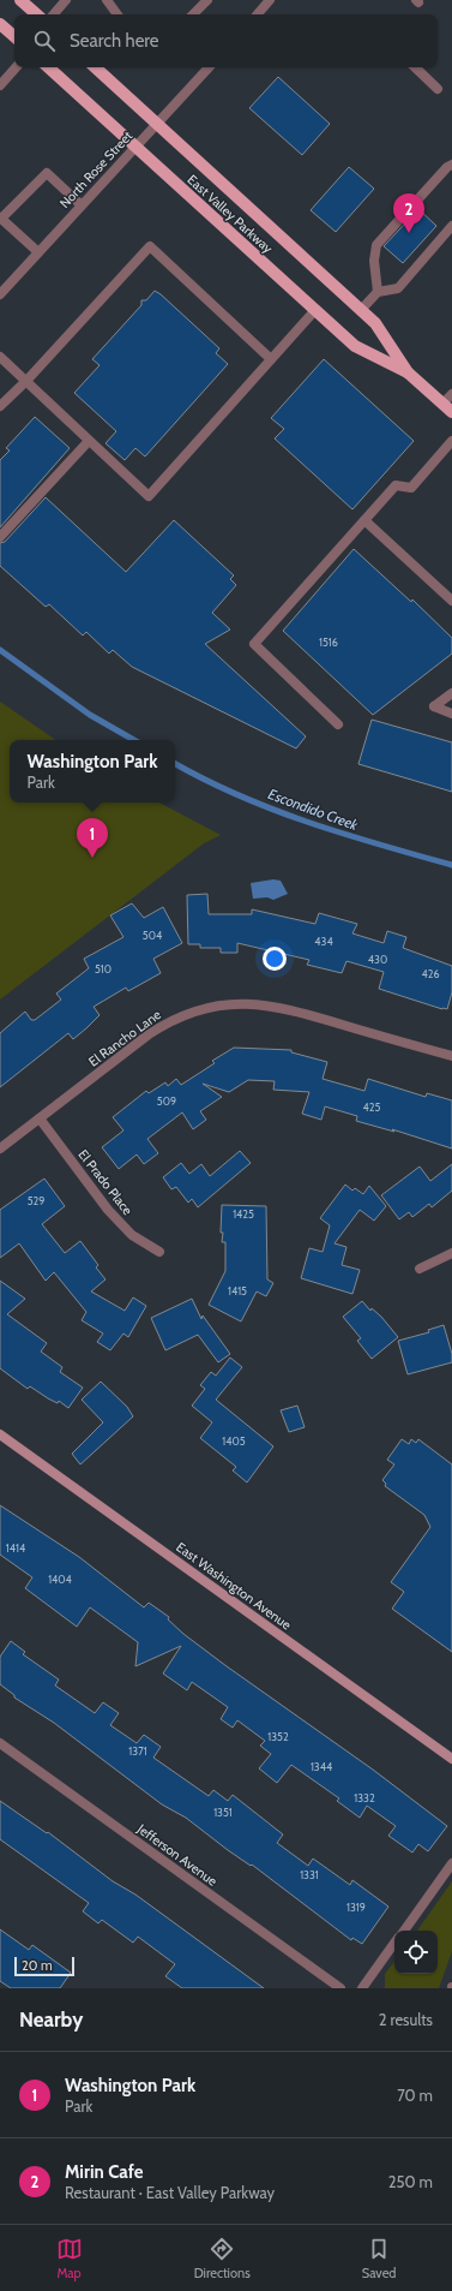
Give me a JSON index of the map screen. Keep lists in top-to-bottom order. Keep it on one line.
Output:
{"streets":{"main road":["East Valley Parkway","East Washington Avenue"],"street":["North Rose Street","El Rancho Lane","El Prado Place","Jefferson Avenue"]},"crossings":[["North Rose Street","East Valley Parkway"],["El Rancho Lane","El Prado Place"]],"water":["Escondido Creek"],"house_numbers":["1516","504","434","430","510","426","509","425","529","1425","1415","1405","1414","1404","1352","1371","1344","1332","1351","1331","1319"],"scale_bar":"20 m","page":{"search":"Search here","pins":["2","1"],"popup":["Washington Park","Park"],"scale":"20 m","heading":["Nearby","2 results"],"list":[{"mark":"1","name":"Washington Park","note":"Park","value":"70 m"},{"mark":"2","name":"Mirin Cafe","note":"Restaurant · East Valley Parkway","value":"250 m"}],"nav":["Map","Directions","Saved"]}}
